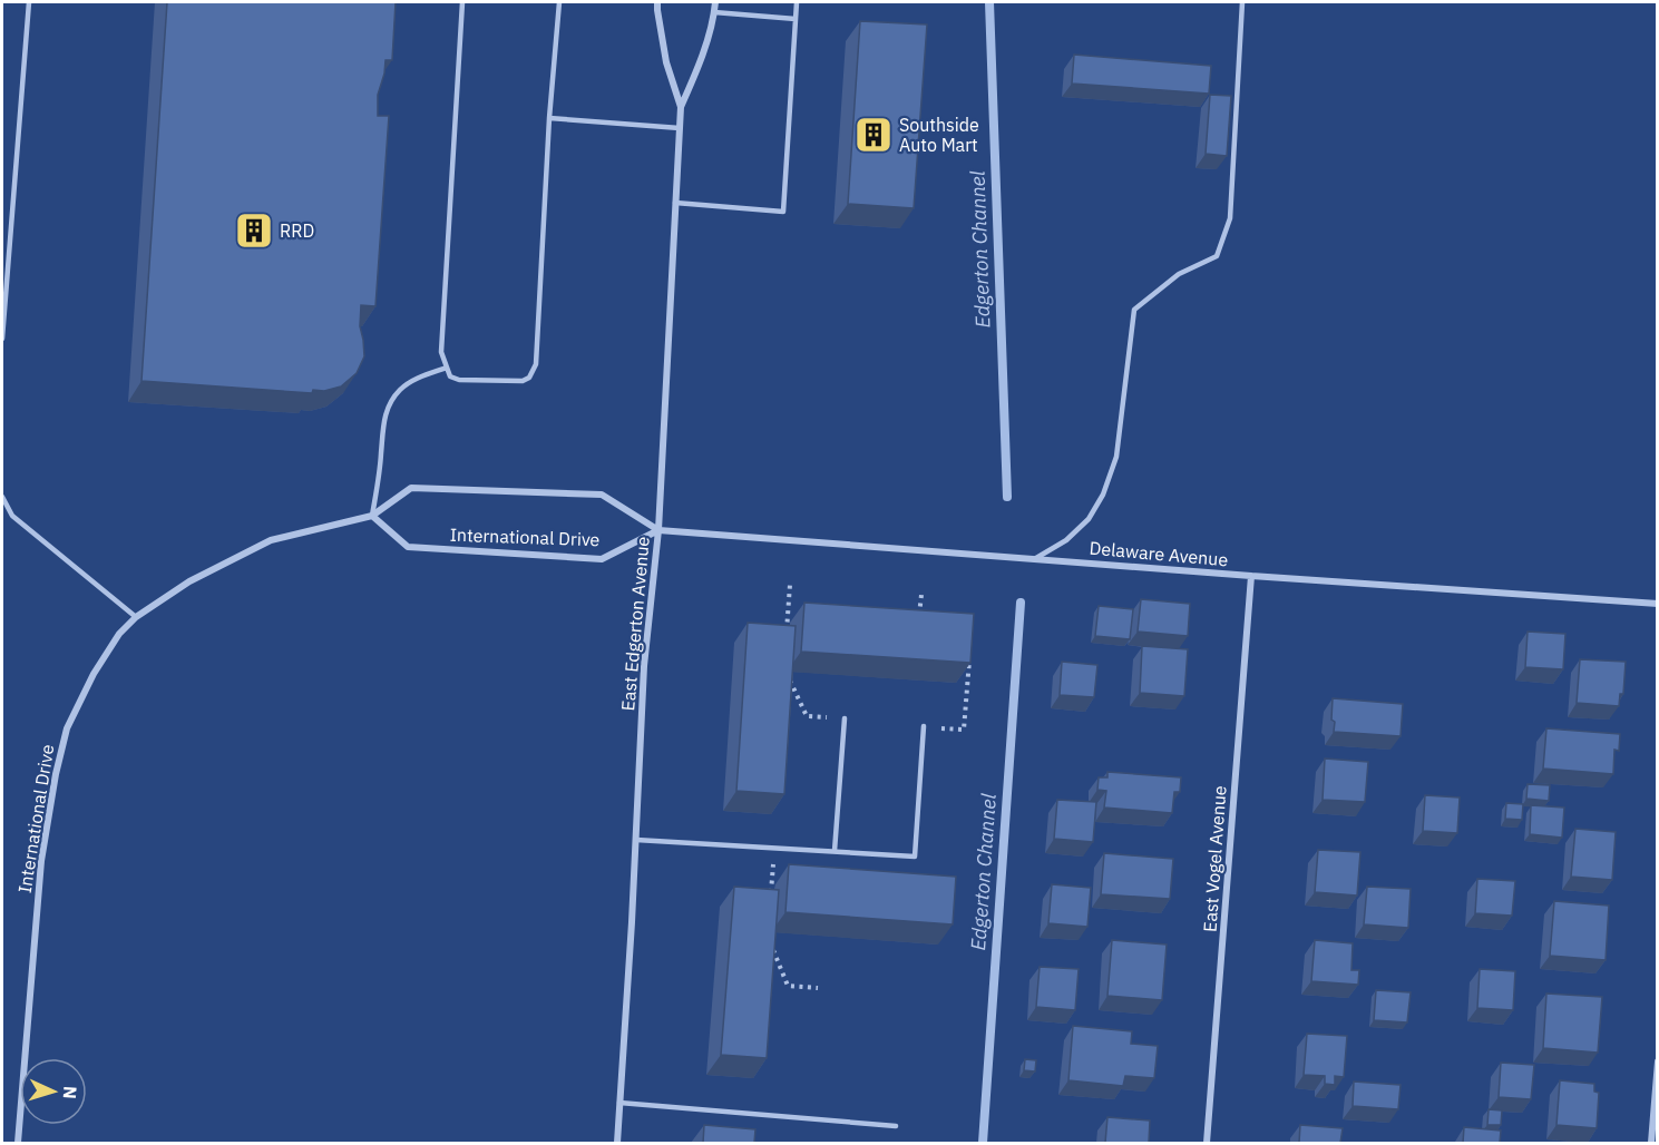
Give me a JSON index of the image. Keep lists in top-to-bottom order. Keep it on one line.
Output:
{"streets":{"street":["International Drive","Delaware Avenue","East Edgerton Avenue","East Vogel Avenue"]},"crossings":[["International Drive","Delaware Avenue"],["International Drive","East Edgerton Avenue"],["Delaware Avenue","East Edgerton Avenue"],["Delaware Avenue","East Vogel Avenue"]],"water":["Edgerton Channel"],"places":{"building":["Southside Auto Mart","RRD"]},"north":"right"}
